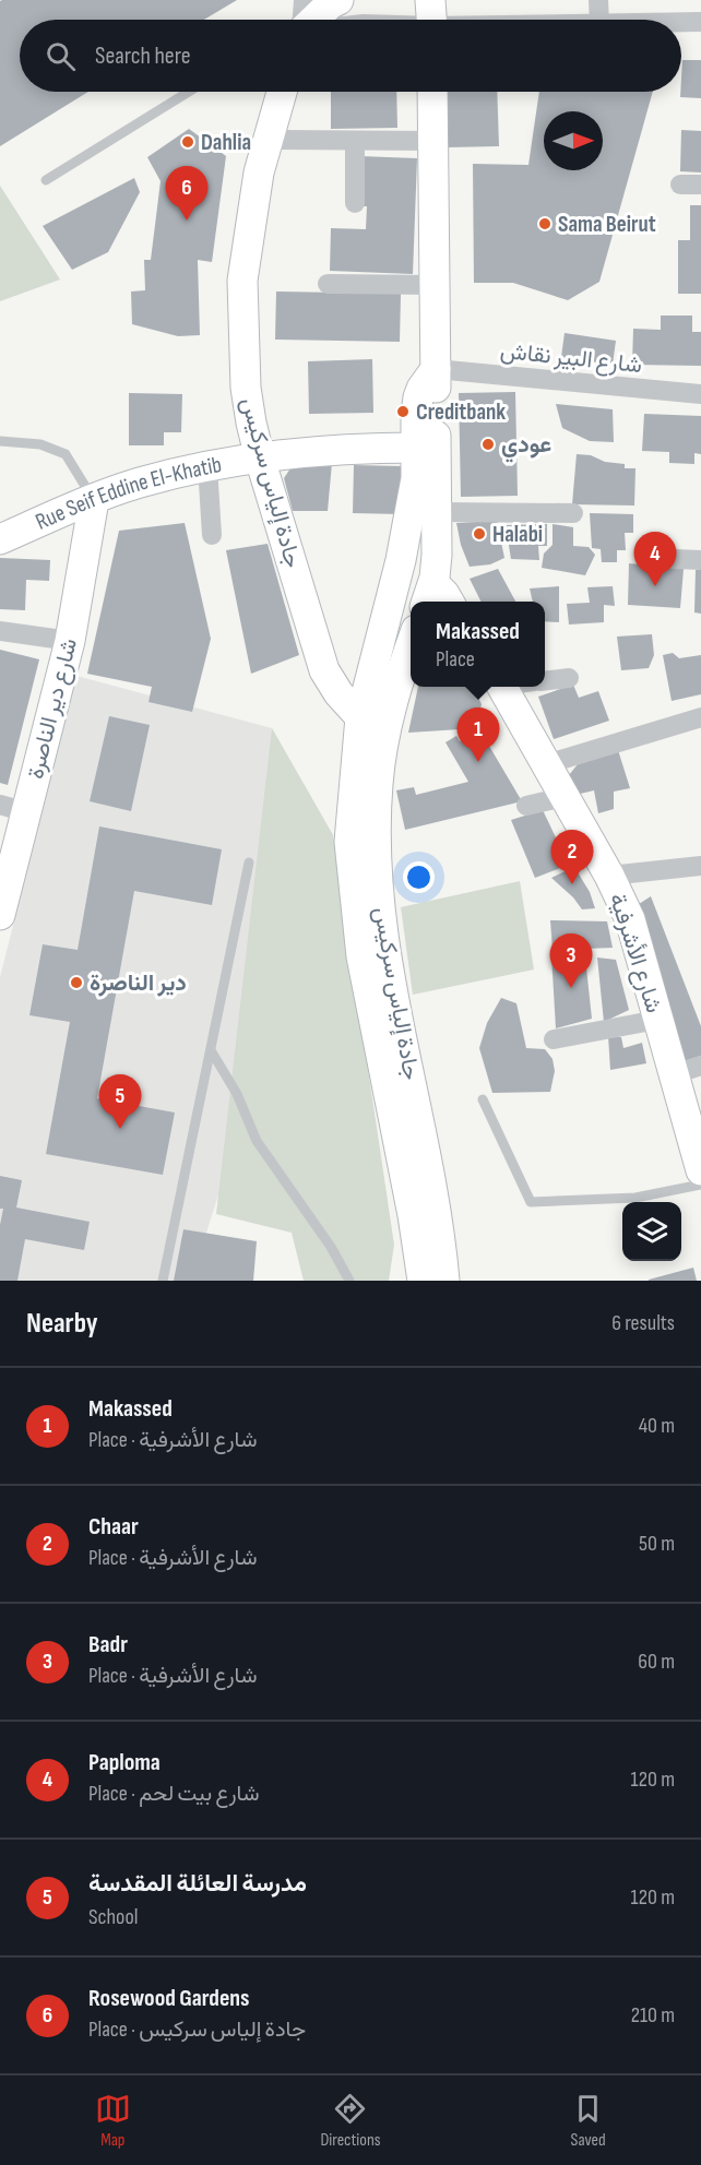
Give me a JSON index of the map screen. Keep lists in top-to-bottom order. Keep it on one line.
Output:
{"streets":{"main road":["جادة إلياس سركيس","Rue Seif Eddine El-Khatib","شارع دير الناصرة","شارع الأشرفية"],"street":["شارع البير نقاش"]},"crossings":[["شارع البير نقاش","جادة إلياس سركيس"],["جادة إلياس سركيس","Rue Seif Eddine El-Khatib"],["Rue Seif Eddine El-Khatib","شارع دير الناصرة"]],"places":["Dahlia","Sama Beirut","Creditbank","عودي","Halabi","دير الناصرة"],"north":"right","page":{"search":"Search here","pins":["6","4","1","2","3","5"],"popup":["Makassed","Place"],"heading":["Nearby","6 results"],"list":[{"mark":"1","name":"Makassed","note":"Place · شارع الأشرفية","value":"40 m"},{"mark":"2","name":"Chaar","note":"Place · شارع الأشرفية","value":"50 m"},{"mark":"3","name":"Badr","note":"Place · شارع الأشرفية","value":"60 m"},{"mark":"4","name":"Paploma","note":"Place · شارع بيت لحم","value":"120 m"},{"mark":"5","name":"مدرسة العائلة المقدسة","note":"School","value":"120 m"},{"mark":"6","name":"Rosewood Gardens","note":"Place · جادة إلياس سركيس","value":"210 m"}],"nav":["Map","Directions","Saved"]}}
